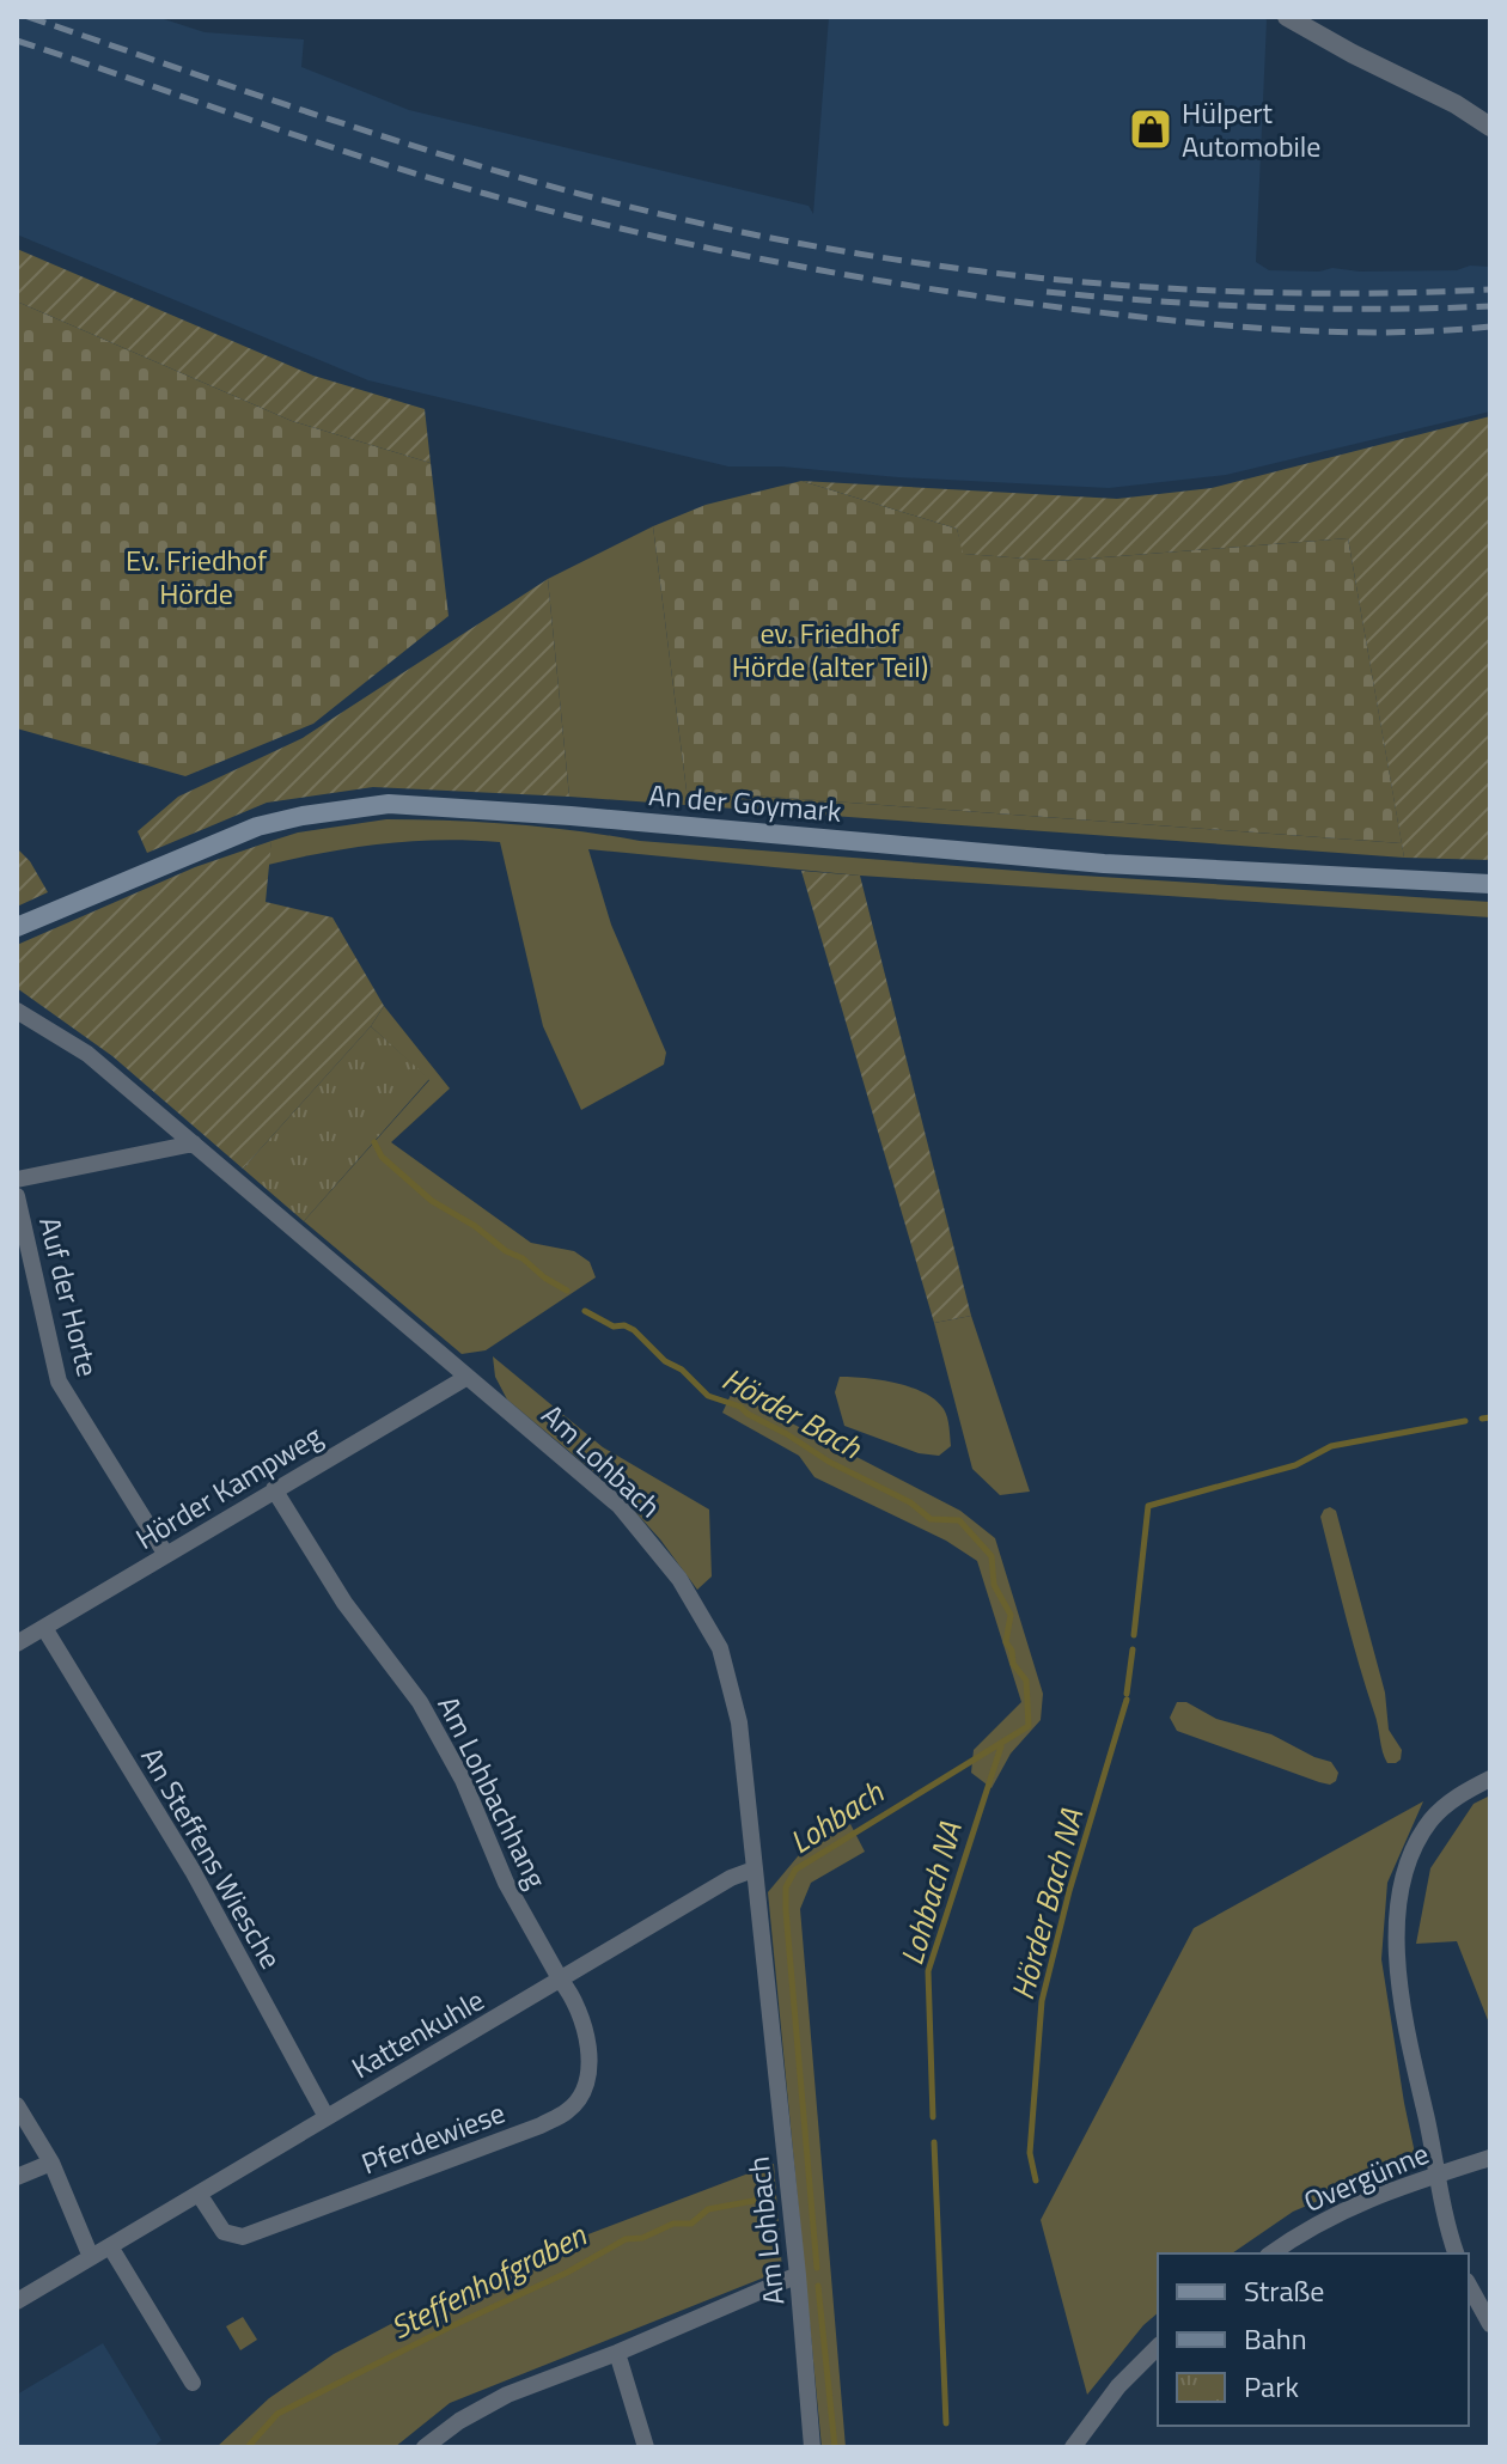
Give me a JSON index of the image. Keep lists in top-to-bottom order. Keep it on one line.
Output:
{"streets":{"main road":["An der Goymark"],"street":["Auf der Horte","Am Lohbach","Hörder Kampweg","Am Lohbachhang","An Steffens Wiesche","Kattenkuhle","Pferdewiese","Overgünne"]},"crossings":[["Auf der Horte","Hörder Kampweg"],["Am Lohbach","Hörder Kampweg"],["Am Lohbach","Kattenkuhle"],["Hörder Kampweg","Am Lohbachhang"],["Hörder Kampweg","An Steffens Wiesche"],["Am Lohbachhang","Kattenkuhle"],["Am Lohbachhang","Pferdewiese"],["An Steffens Wiesche","Kattenkuhle"],["Kattenkuhle","Pferdewiese"]],"water":["Hörder Bach","Lohbach","Lohbach NA","Hörder Bach NA","Steffenhofgraben"],"parks":["Ev. Friedhof Hörde","ev. Friedhof Hörde (alter Teil)"],"places":{"shop":["Hülpert Automobile"]},"legend":["Straße","Bahn","Park"]}
